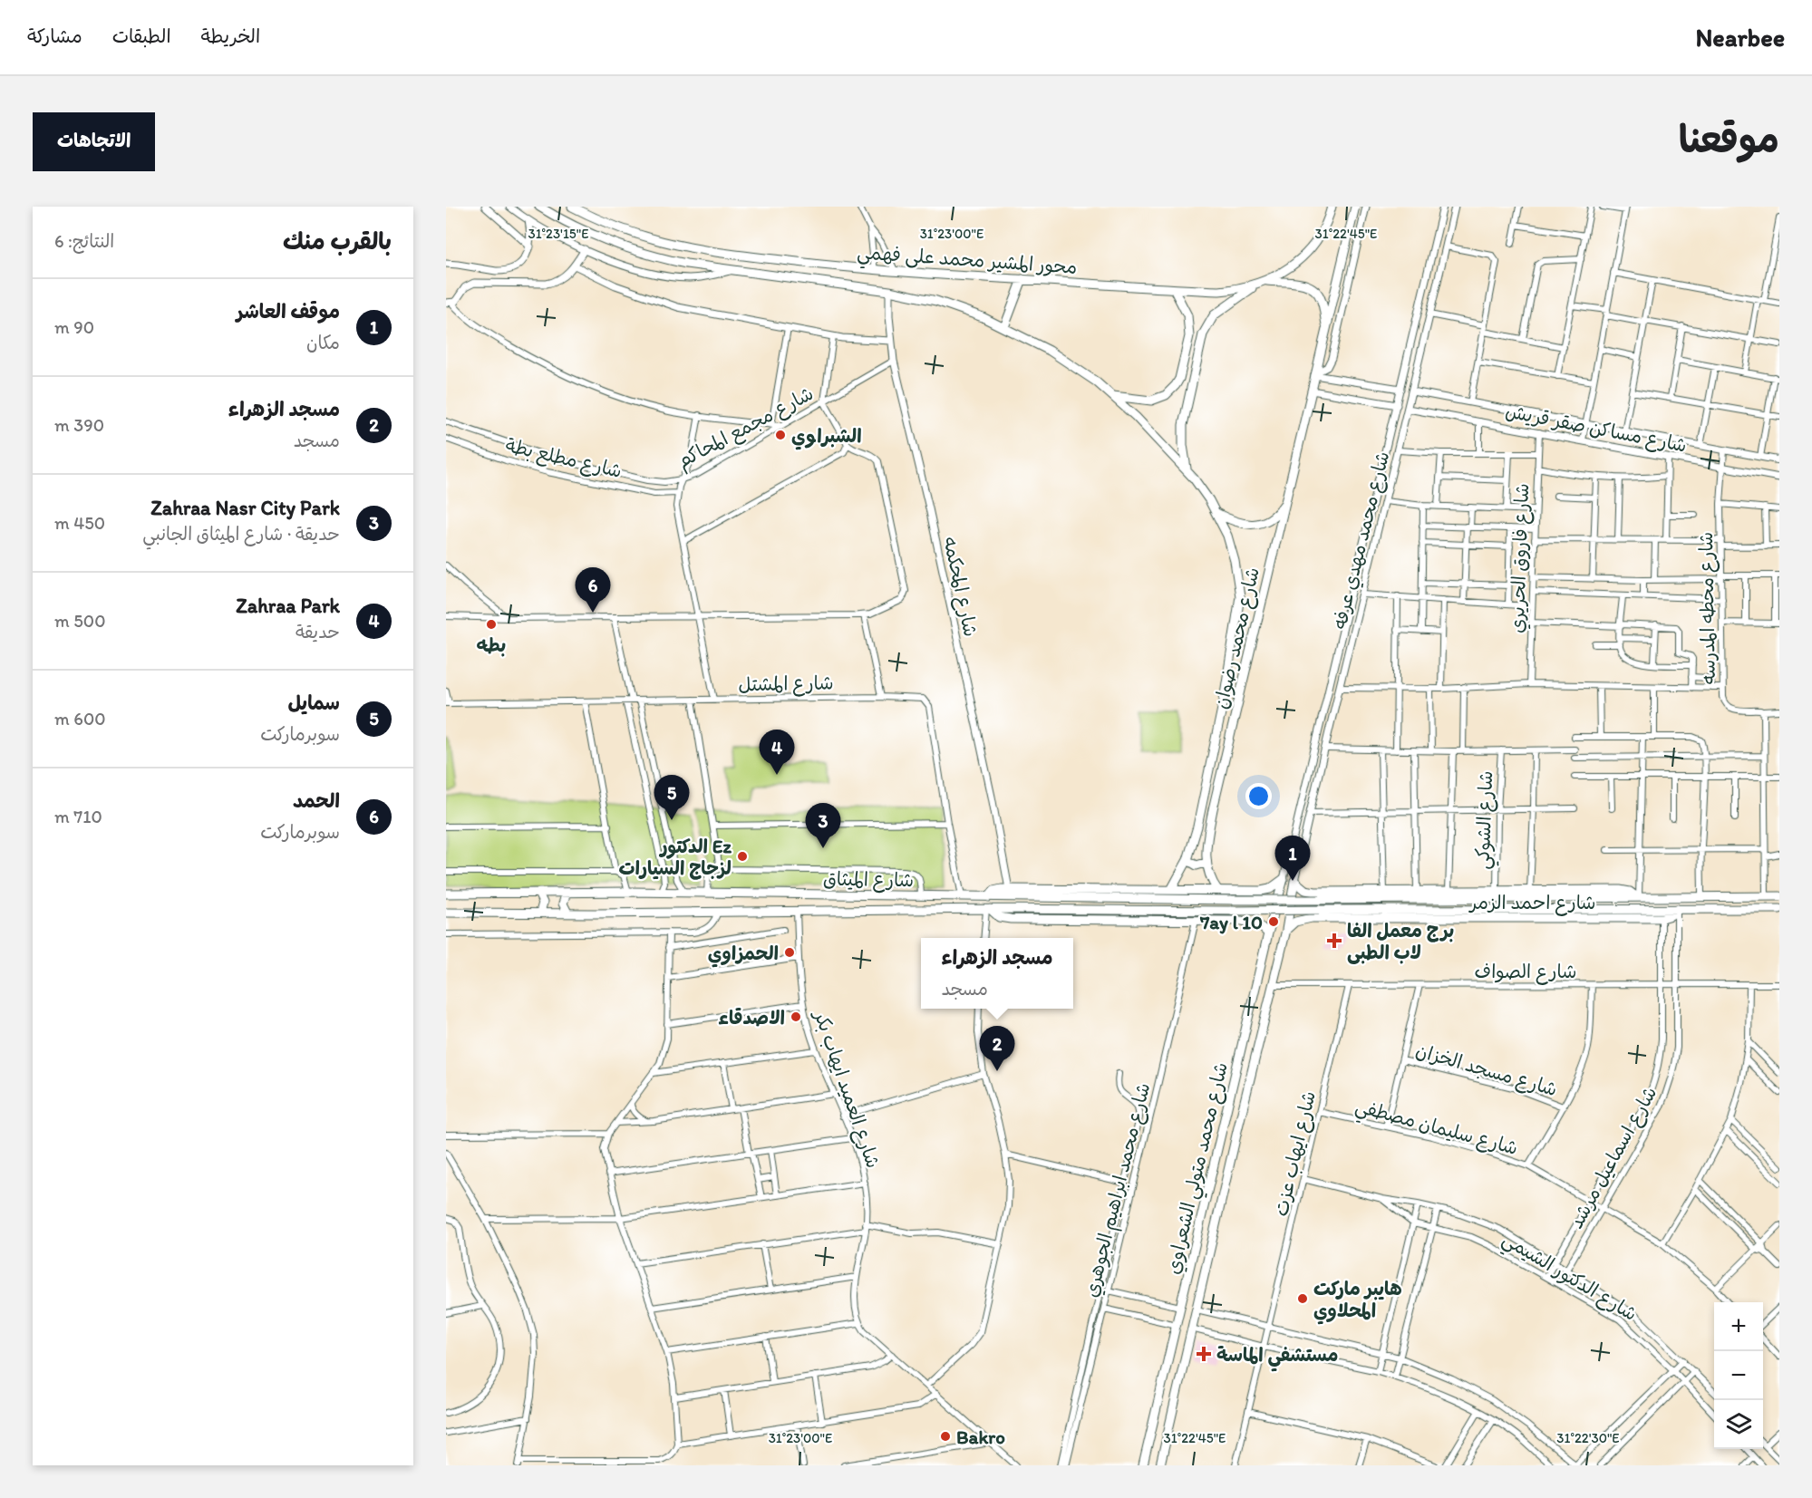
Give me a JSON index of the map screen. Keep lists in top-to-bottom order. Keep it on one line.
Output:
{"streets":{"main road":["محور المشير محمد على فهمي","شارع محمد رضوان","شارع الميثاق","شارع احمد الزمر","شارع محمد متولي الشعراوي"],"street":["شارع مجمع المحاكم","شارع مساكن صقر قريش","شارع مطلع بطة","شارع محمد مهدي عرفه","شارع فاروق الحريري","شارع المحكمه","شارع محطه المدرسه","شارع المشتل","شارع الشوكي","شارع الصواف","شارع مسجد الخزان","شارع العميد ايهاب بكر","شارع سليمان مصطفي","شارع ايهاب عزت","شارع اسماعيل مرشد","شارع محمد ابراهيم الجوهري","شارع الدكتور الشيمي"]},"crossings":[["محور المشير محمد على فهمي","شارع المحكمه"],["محور المشير محمد على فهمي","شارع محمد رضوان"],["شارع مجمع المحاكم","شارع المحكمه"],["شارع مساكن صقر قريش","شارع محمد مهدي عرفه"],["شارع مساكن صقر قريش","شارع فاروق الحريري"],["شارع مساكن صقر قريش","شارع محطه المدرسه"],["شارع محمد مهدي عرفه","شارع الميثاق"],["شارع محمد مهدي عرفه","شارع احمد الزمر"],["شارع محمد مهدي عرفه","شارع محمد متولي الشعراوي"],["شارع المحكمه","شارع الميثاق"],["شارع محمد رضوان","شارع الميثاق"],["شارع المشتل","شارع الميثاق"],["شارع الشوكي","شارع احمد الزمر"],["شارع الميثاق","شارع العميد ايهاب بكر"],["شارع الميثاق","شارع محمد متولي الشعراوي"],["شارع الميثاق","شارع محمد ابراهيم الجوهري"],["شارع احمد الزمر","شارع اسماعيل مرشد"],["شارع احمد الزمر","شارع محمد متولي الشعراوي"],["شارع الصواف","شارع ايهاب عزت"],["شارع الصواف","شارع اسماعيل مرشد"],["شارع الصواف","شارع محمد متولي الشعراوي"],["شارع سليمان مصطفي","شارع ايهاب عزت"],["شارع سليمان مصطفي","شارع اسماعيل مرشد"],["شارع ايهاب عزت","شارع الدكتور الشيمي"],["شارع اسماعيل مرشد","شارع الدكتور الشيمي"]],"places":{"other":["الشبراوي","بطه","الدكتور Ez لزجاج السيارات","7ay l 10","الحمزاوي","الاصدقاء","هايبر ماركت المحلاوي","Bakro"],"health":["برج معمل الفا لاب الطبى","مستشفي الماسة"]},"page":{"header":"Nearbee","nav":["الخريطة","الطبقات","مشاركة"],"title":"موقعنا","buttons":"الاتجاهات","heading":["بالقرب منك","النتائج: 6"],"list":[{"mark":"1","name":"موقف العاشر","note":"مكان","value":"90 m"},{"mark":"2","name":"مسجد الزهراء","note":"مسجد","value":"390 m"},{"mark":"3","name":"Zahraa Nasr City Park","note":"حديقة · شارع الميثاق الجانبي","value":"450 m"},{"mark":"4","name":"Zahraa Park","note":"حديقة","value":"500 m"},{"mark":"5","name":"سمايل","note":"سوبرماركت","value":"600 m"},{"mark":"6","name":"الحمد","note":"سوبرماركت","value":"710 m"}],"pins":["6","4","5","3","1","2"],"popup":["مسجد الزهراء","مسجد"],"map_buttons":["+","−"]},"coordinates":["31°23'15\"E","31°23'00\"E","31°22'45\"E","31°22'30\"E"]}
